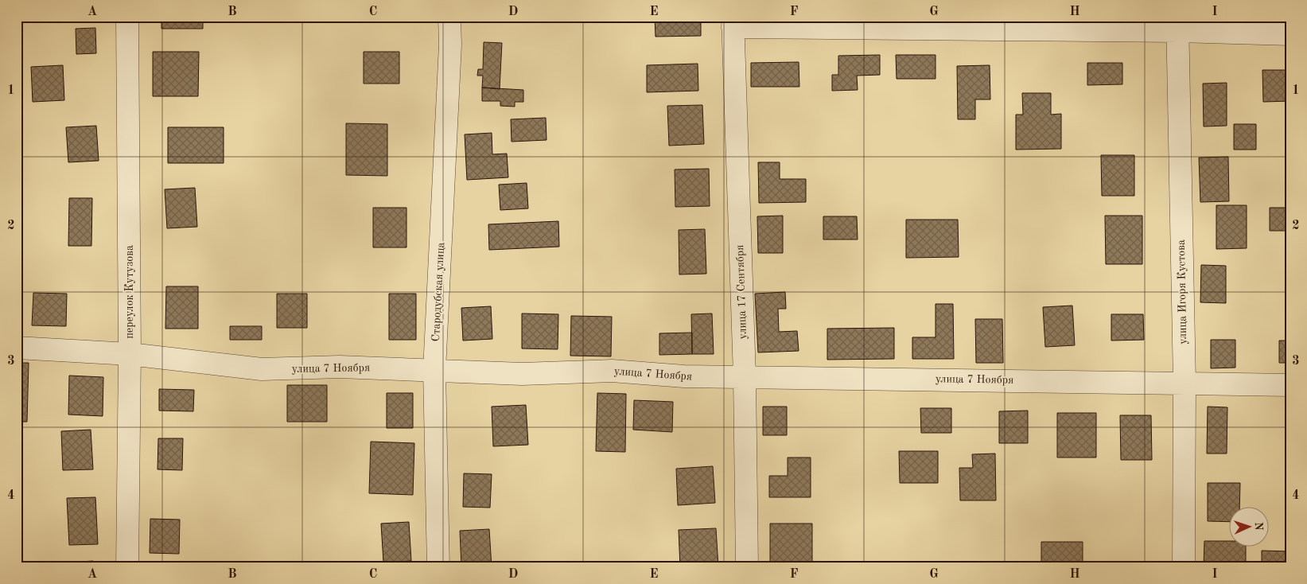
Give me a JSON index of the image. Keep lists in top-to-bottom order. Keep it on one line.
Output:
{"streets":{"street":["переулок Кутузова","Стародубская улица","улица 17 Сентября","улица Игоря Кустова","улица 7 Ноября"]},"crossings":[["переулок Кутузова","улица 7 Ноября"],["Стародубская улица","улица 7 Ноября"],["улица 17 Сентября","улица 7 Ноября"],["улица Игоря Кустова","улица 7 Ноября"]],"north":"right","grid":{"columns":["A","B","C","D","E","F","G","H","I"],"rows":["1","2","3","4"]}}
